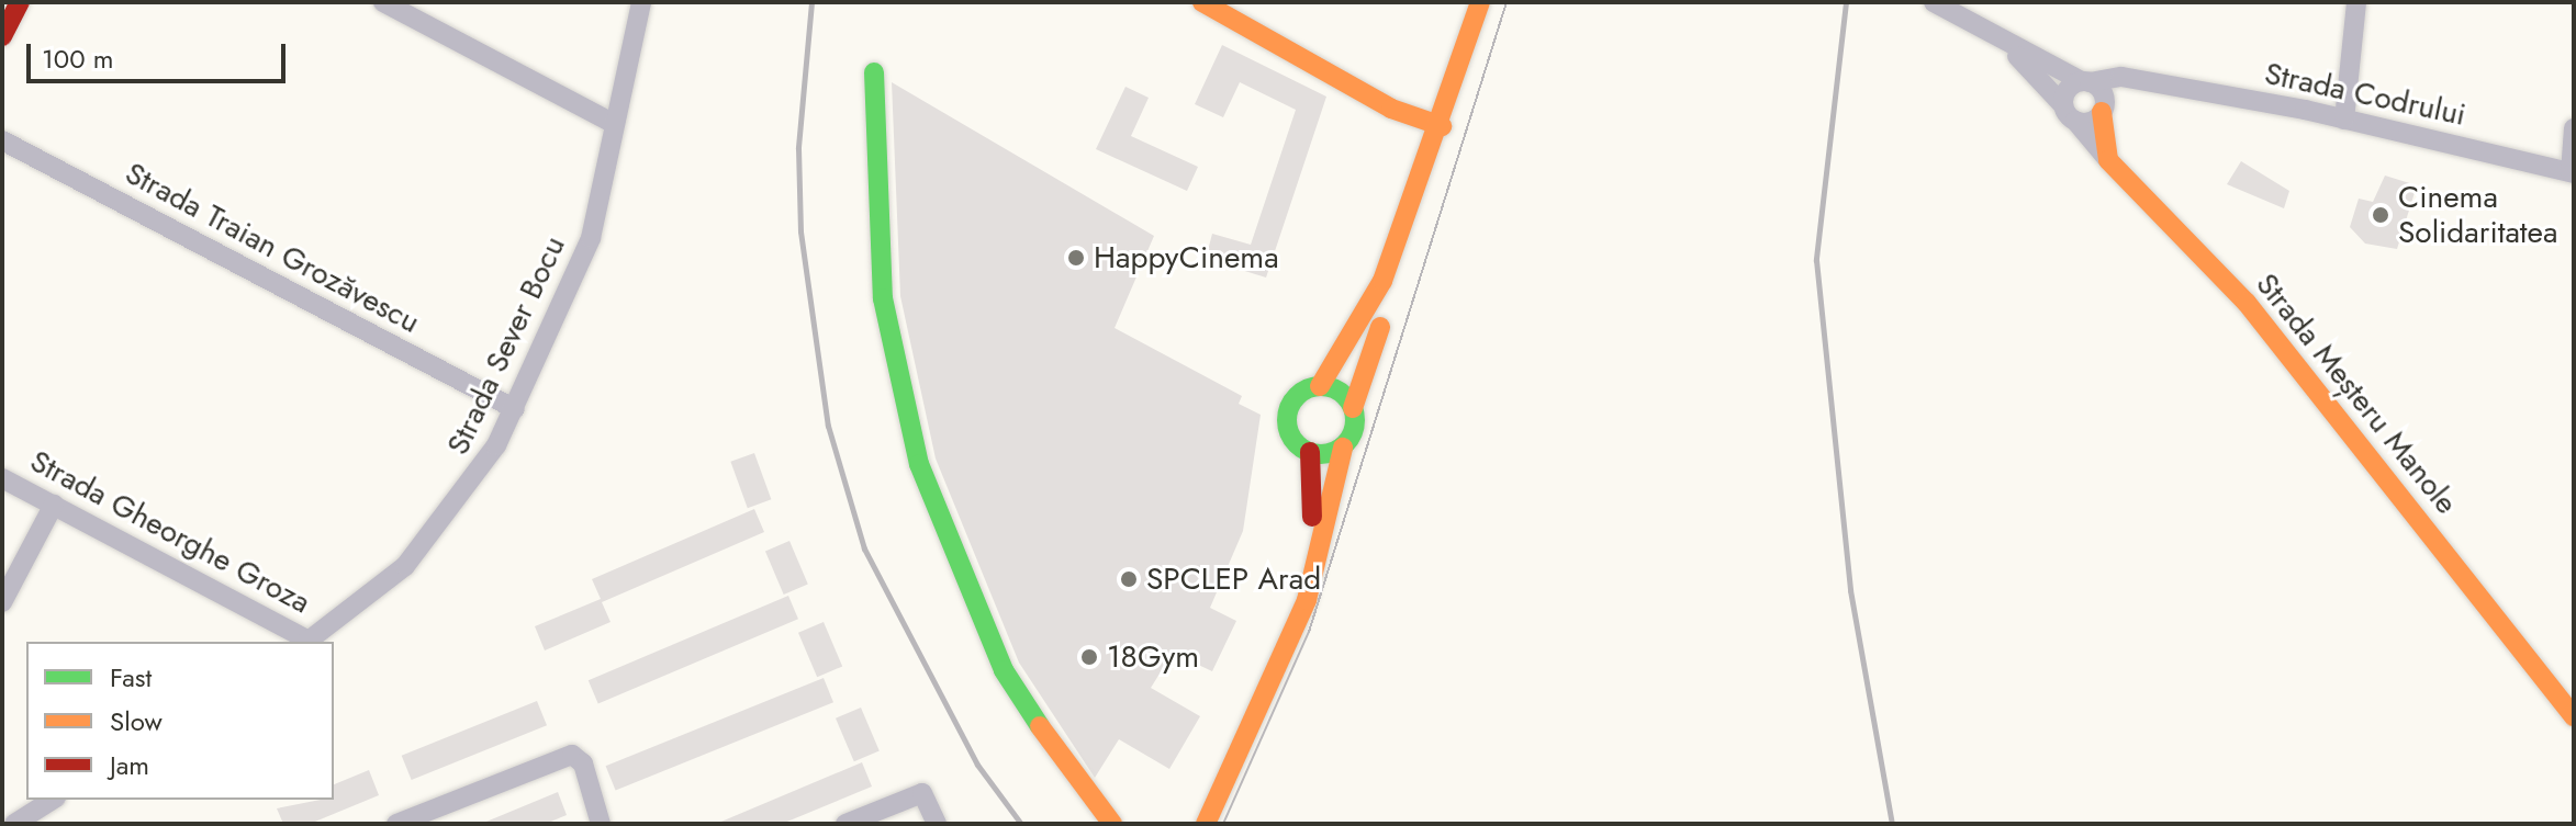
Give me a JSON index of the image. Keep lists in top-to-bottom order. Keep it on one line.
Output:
{"streets":{"street":["Strada Codrului","Strada Traian Grozăvescu","Strada Sever Bocu","Strada Meșteru Manole","Strada Gheorghe Groza"]},"crossings":[["Strada Traian Grozăvescu","Strada Sever Bocu"],["Strada Sever Bocu","Strada Gheorghe Groza"]],"places":["Cinema Solidaritatea","HappyCinema","SPCLEP Arad","18Gym"],"legend":["Fast","Slow","Jam"],"scale_bar":"100 m"}
